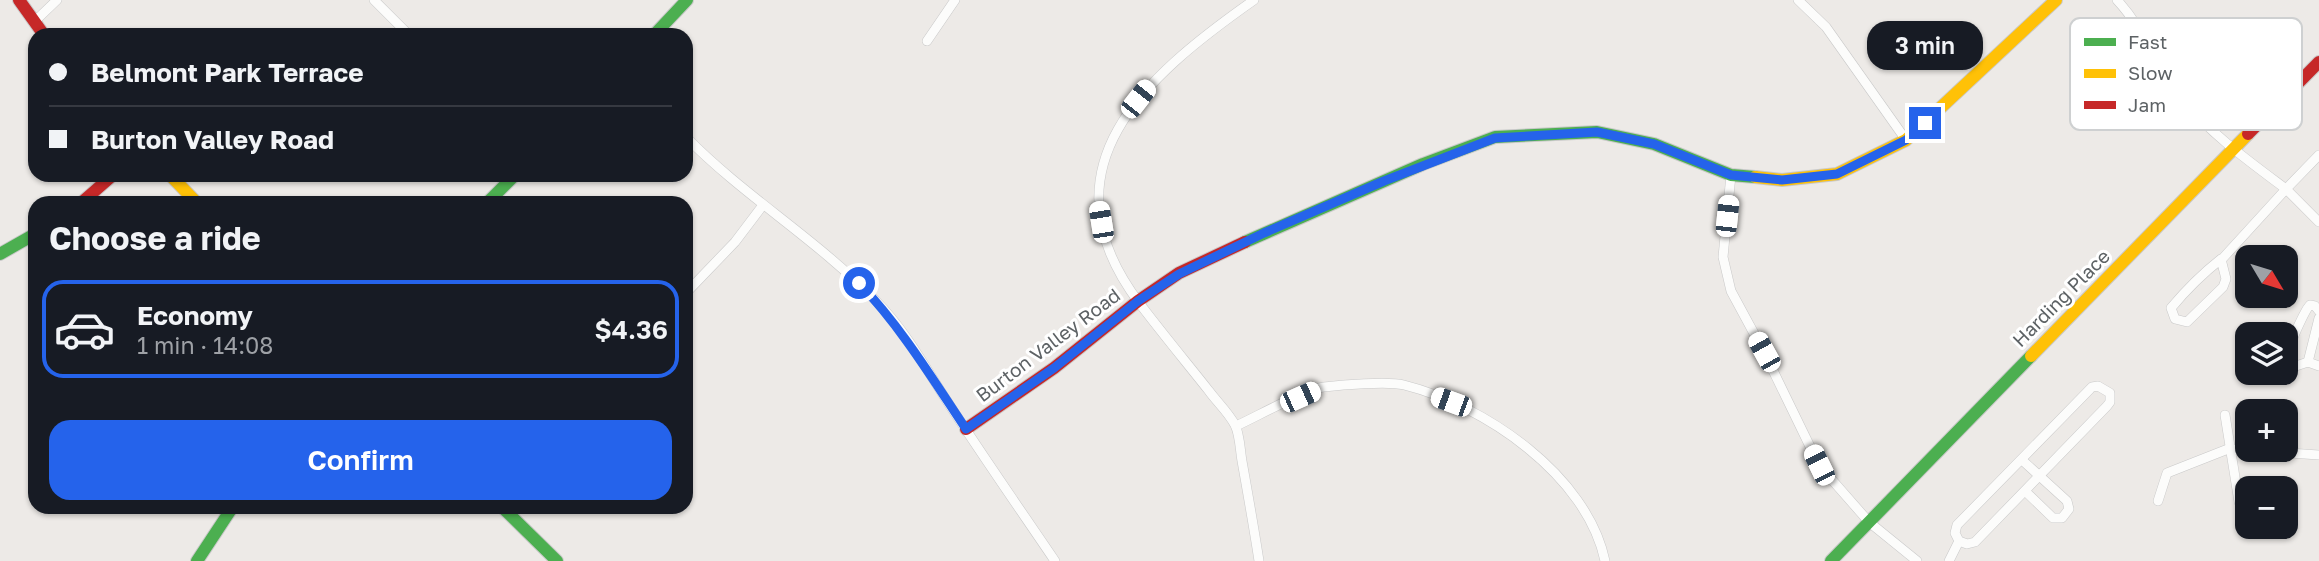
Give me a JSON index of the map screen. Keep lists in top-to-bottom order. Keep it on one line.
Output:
{"streets":{"street":["Harding Place","Burton Valley Road"]},"legend":["Fast","Slow","Jam"],"north":"bottom right","page":{"bubble":"3 min","banner":["Belmont Park Terrace","Burton Valley Road"],"heading":"Choose a ride","map_buttons":["+","−"],"list":[{"name":"Economy","note":"1 min · 14:08","value":"$4.36"}],"buttons":"Confirm"}}
